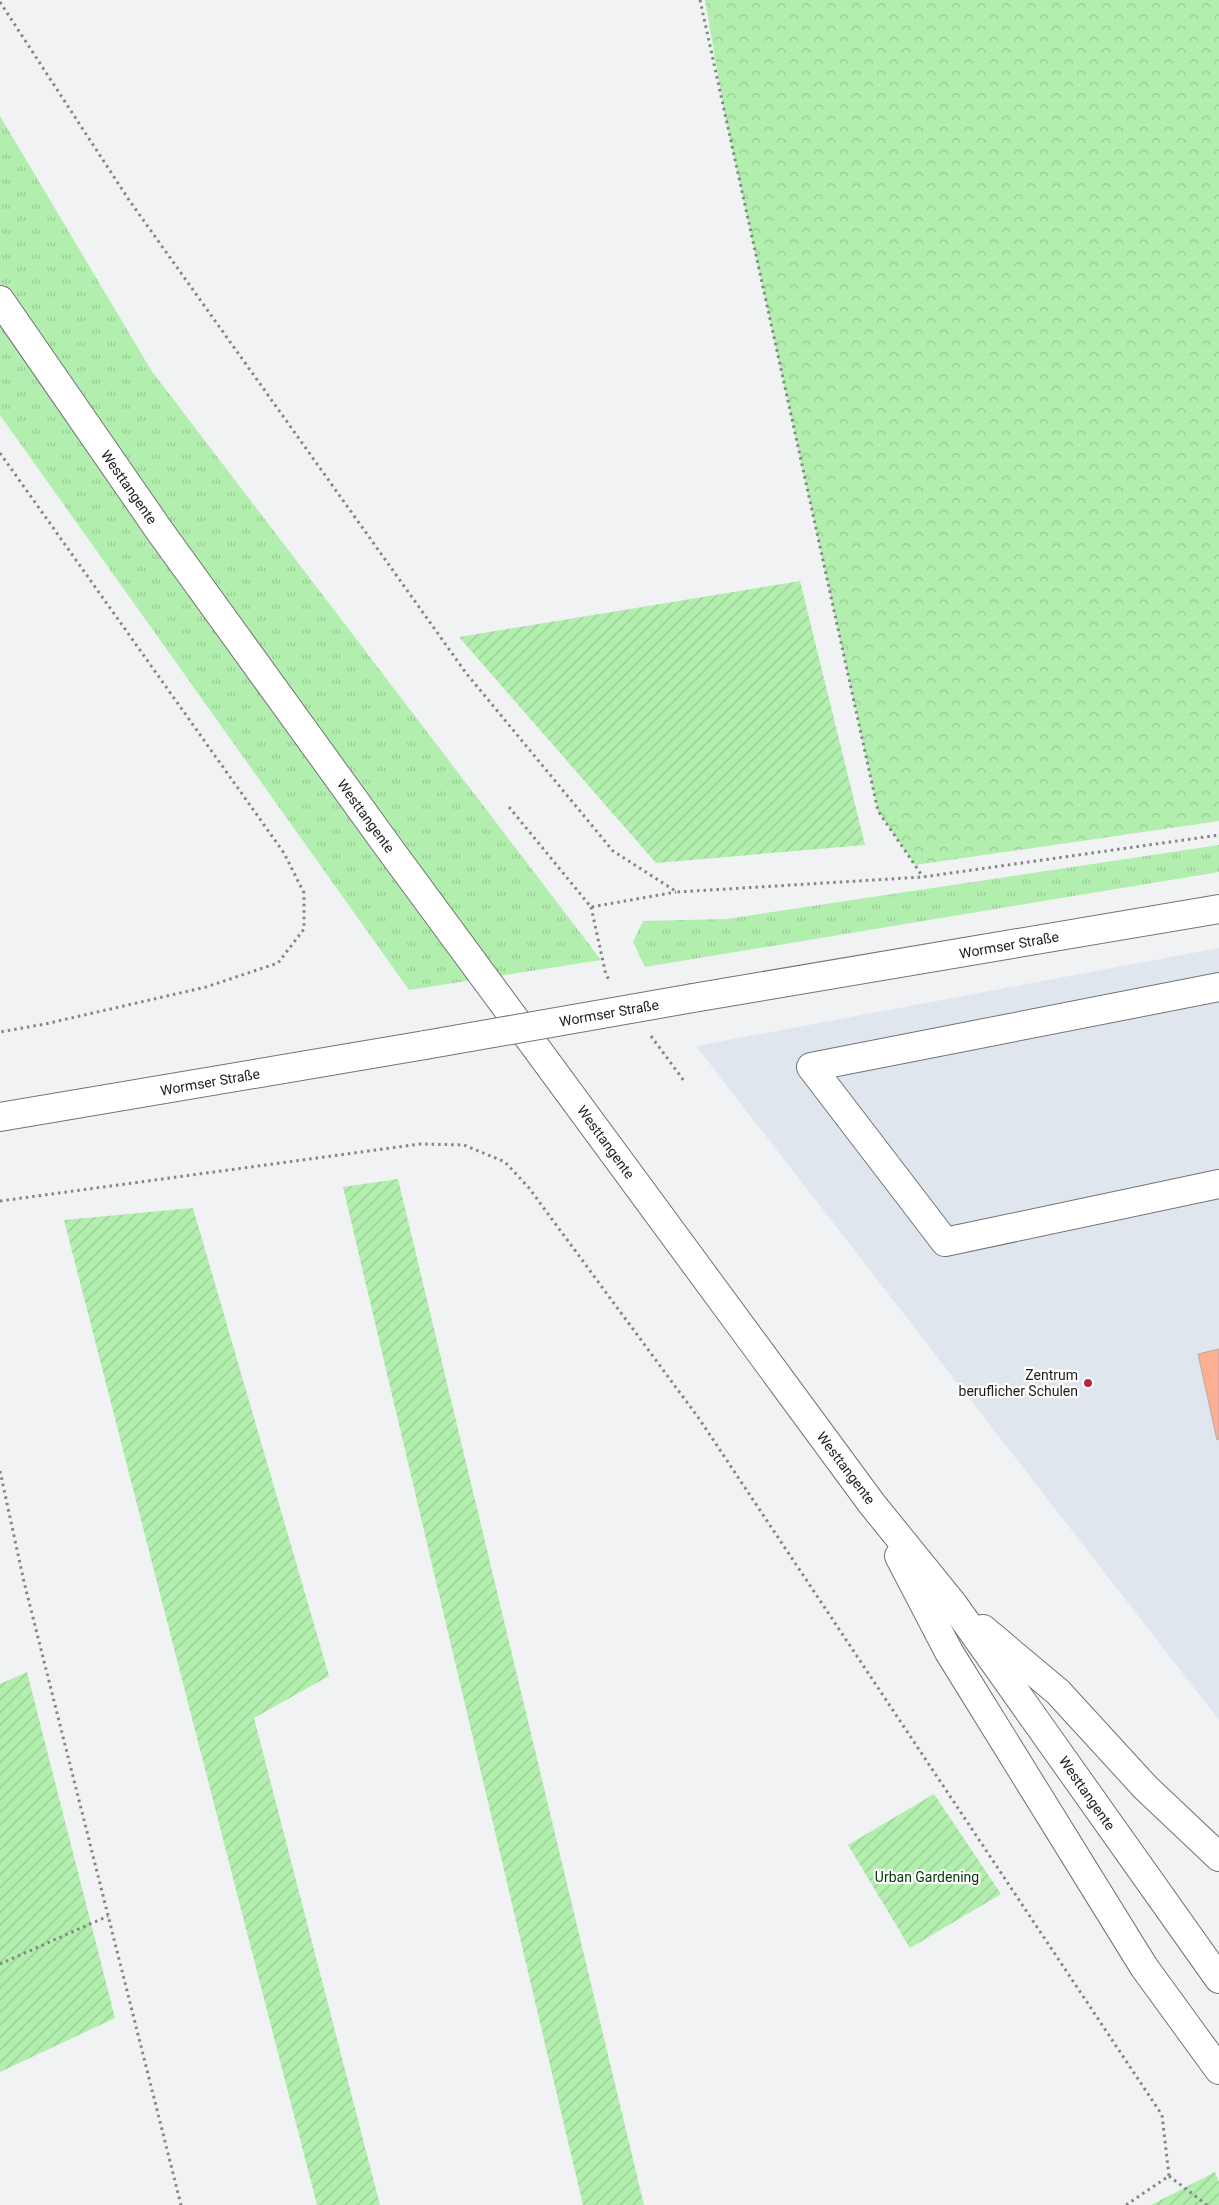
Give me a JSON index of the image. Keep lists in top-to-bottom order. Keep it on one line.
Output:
{"streets":{"main road":["Westtangente","Wormser Straße"]},"parks":["Urban Gardening"],"places":["Zentrum beruflicher Schulen"]}
